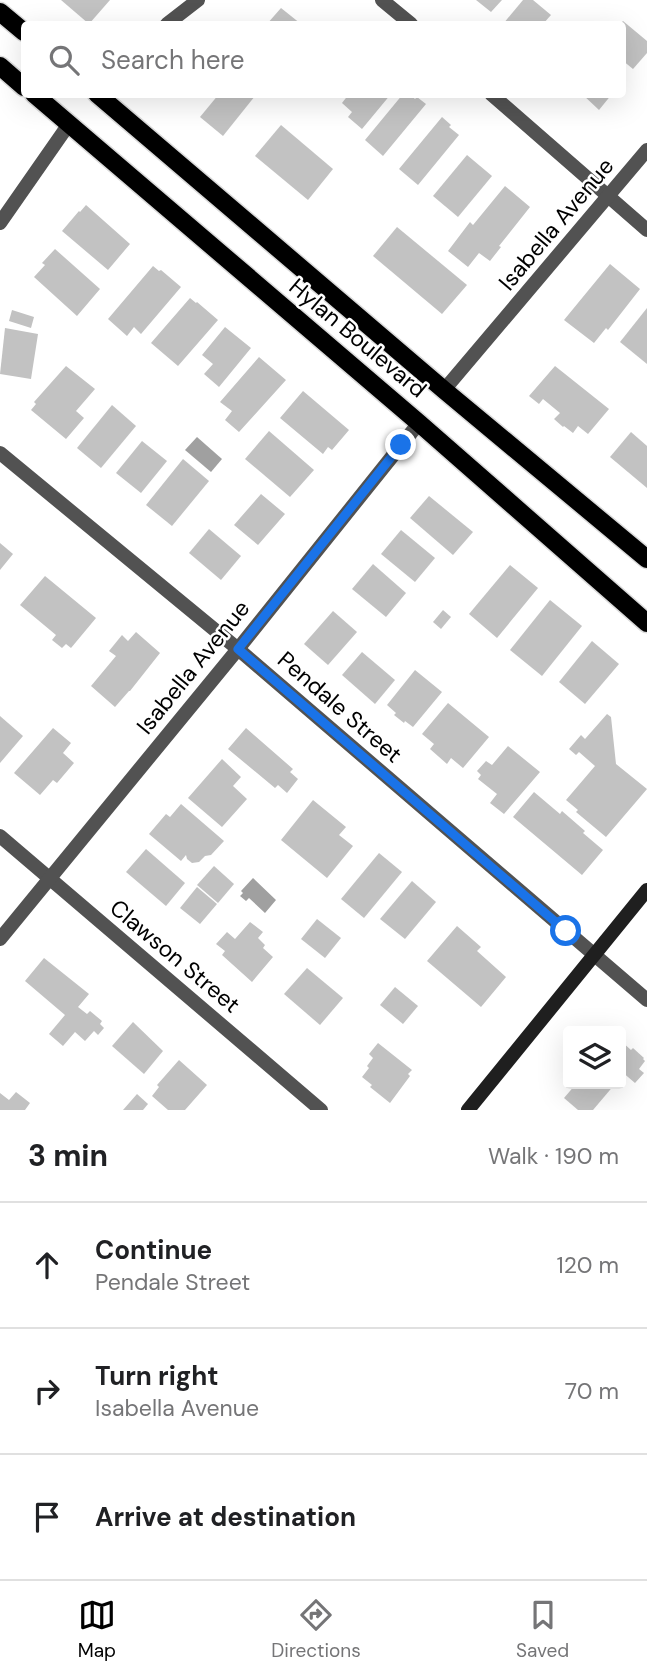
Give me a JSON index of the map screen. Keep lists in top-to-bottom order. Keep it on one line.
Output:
{"streets":{"main road":["Hylan Boulevard"],"street":["Isabella Avenue","Pendale Street","Clawson Street"]},"crossings":[["Isabella Avenue","Hylan Boulevard"],["Isabella Avenue","Pendale Street"],["Isabella Avenue","Clawson Street"]],"page":{"search":"Search here","heading":["3 min","Walk · 190 m"],"list":[["Continue","Pendale Street","120 m"],["Turn right","Isabella Avenue","70 m"],"Arrive at destination"],"nav":["Map","Directions","Saved"]}}
